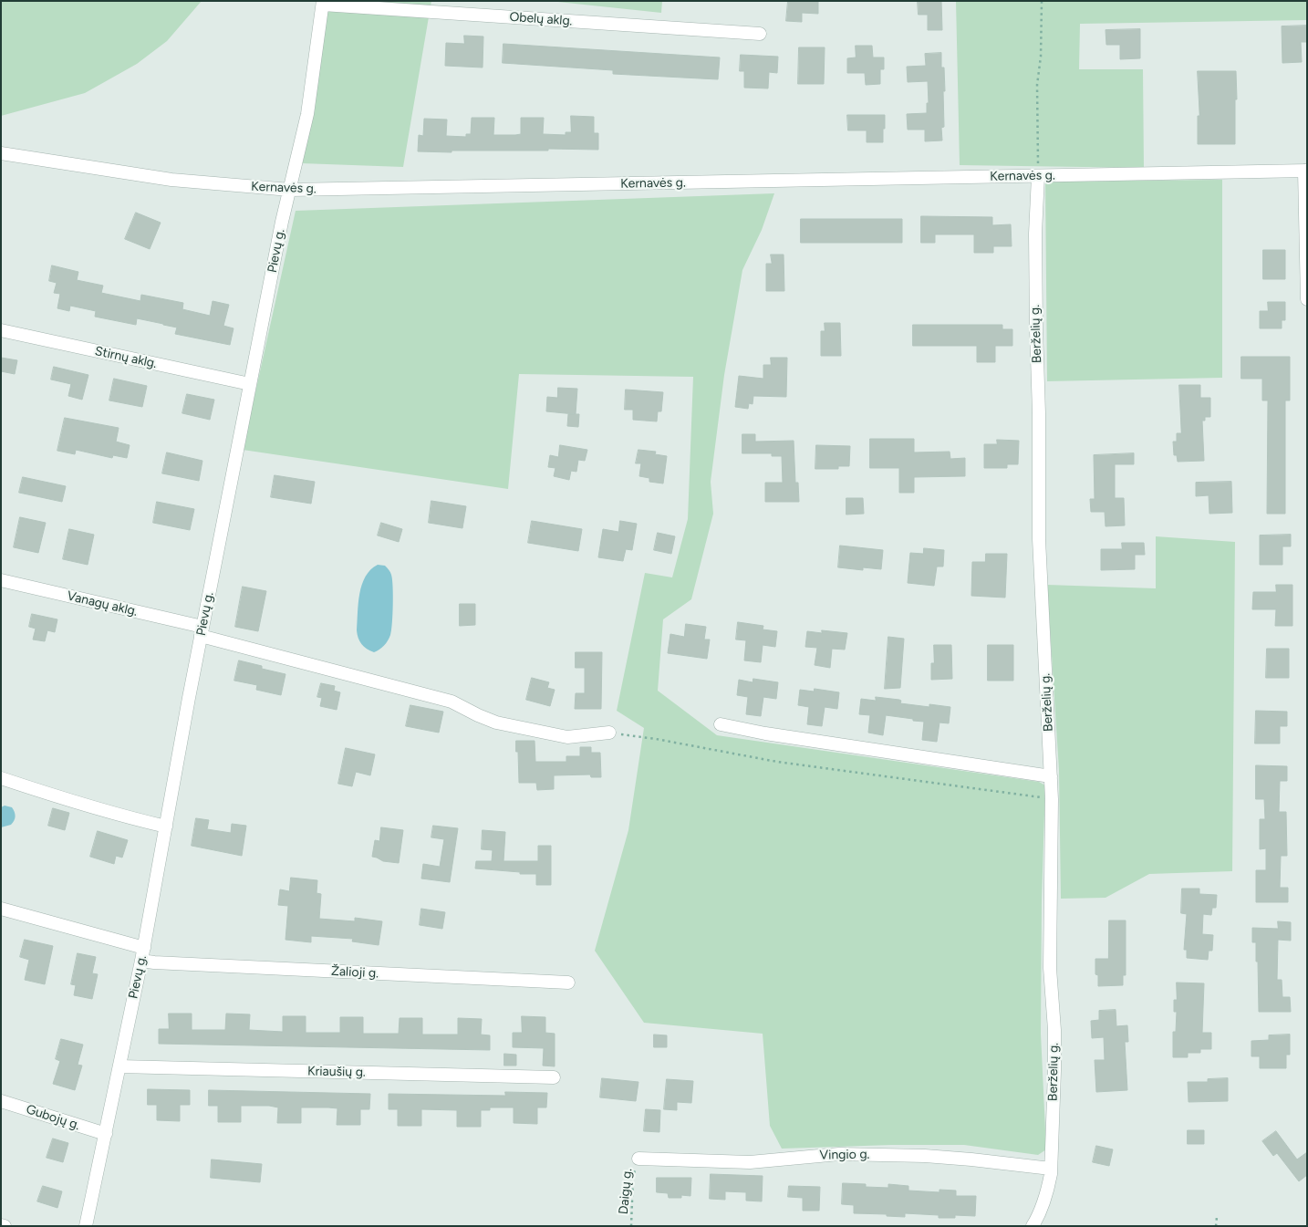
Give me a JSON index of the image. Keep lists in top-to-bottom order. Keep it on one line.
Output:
{"streets":{"street":["Obelų aklg.","Kernavės g.","Pievų g.","Berželių g.","Stirnų aklg.","Vanagų aklg.","Žalioji g.","Kriaušių g.","Gubojų g.","Vingio g."],"path":["Daigų g."]},"crossings":[["Obelų aklg.","Pievų g."],["Kernavės g.","Pievų g."],["Kernavės g.","Berželių g."],["Pievų g.","Stirnų aklg."],["Pievų g.","Vanagų aklg."],["Pievų g.","Žalioji g."],["Pievų g.","Kriaušių g."],["Pievų g.","Gubojų g."],["Berželių g.","Vingio g."],["Vingio g.","Daigų g."]]}
